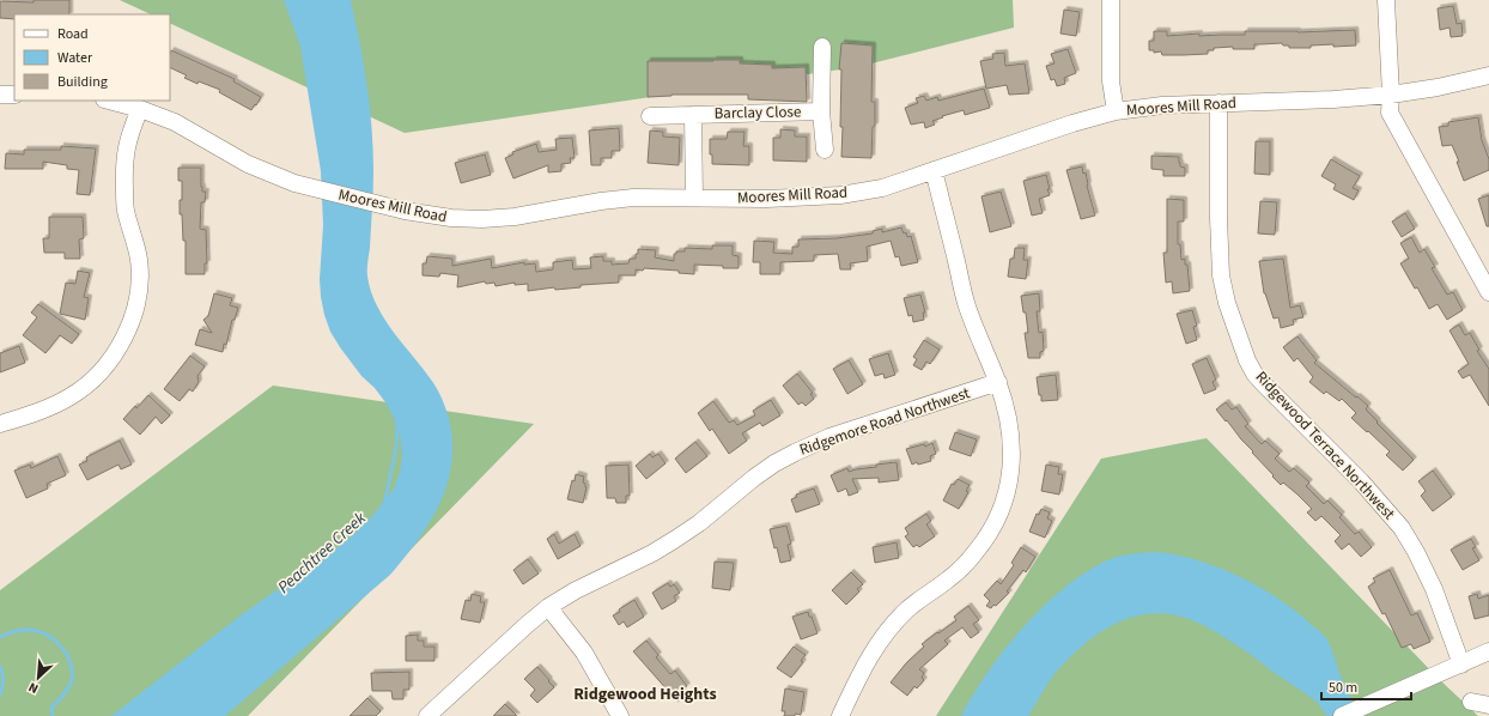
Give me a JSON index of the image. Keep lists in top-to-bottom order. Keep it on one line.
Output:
{"streets":{"street":["Moores Mill Road","Barclay Close","Ridgemore Road Northwest","Ridgewood Terrace Northwest"]},"crossings":[["Moores Mill Road","Barclay Close"],["Moores Mill Road","Ridgewood Terrace Northwest"]],"districts":["Ridgewood Heights"],"water":["Peachtree Creek"],"legend":["Road","Water","Building"],"scale_bar":"50 m","north":"bottom left"}
